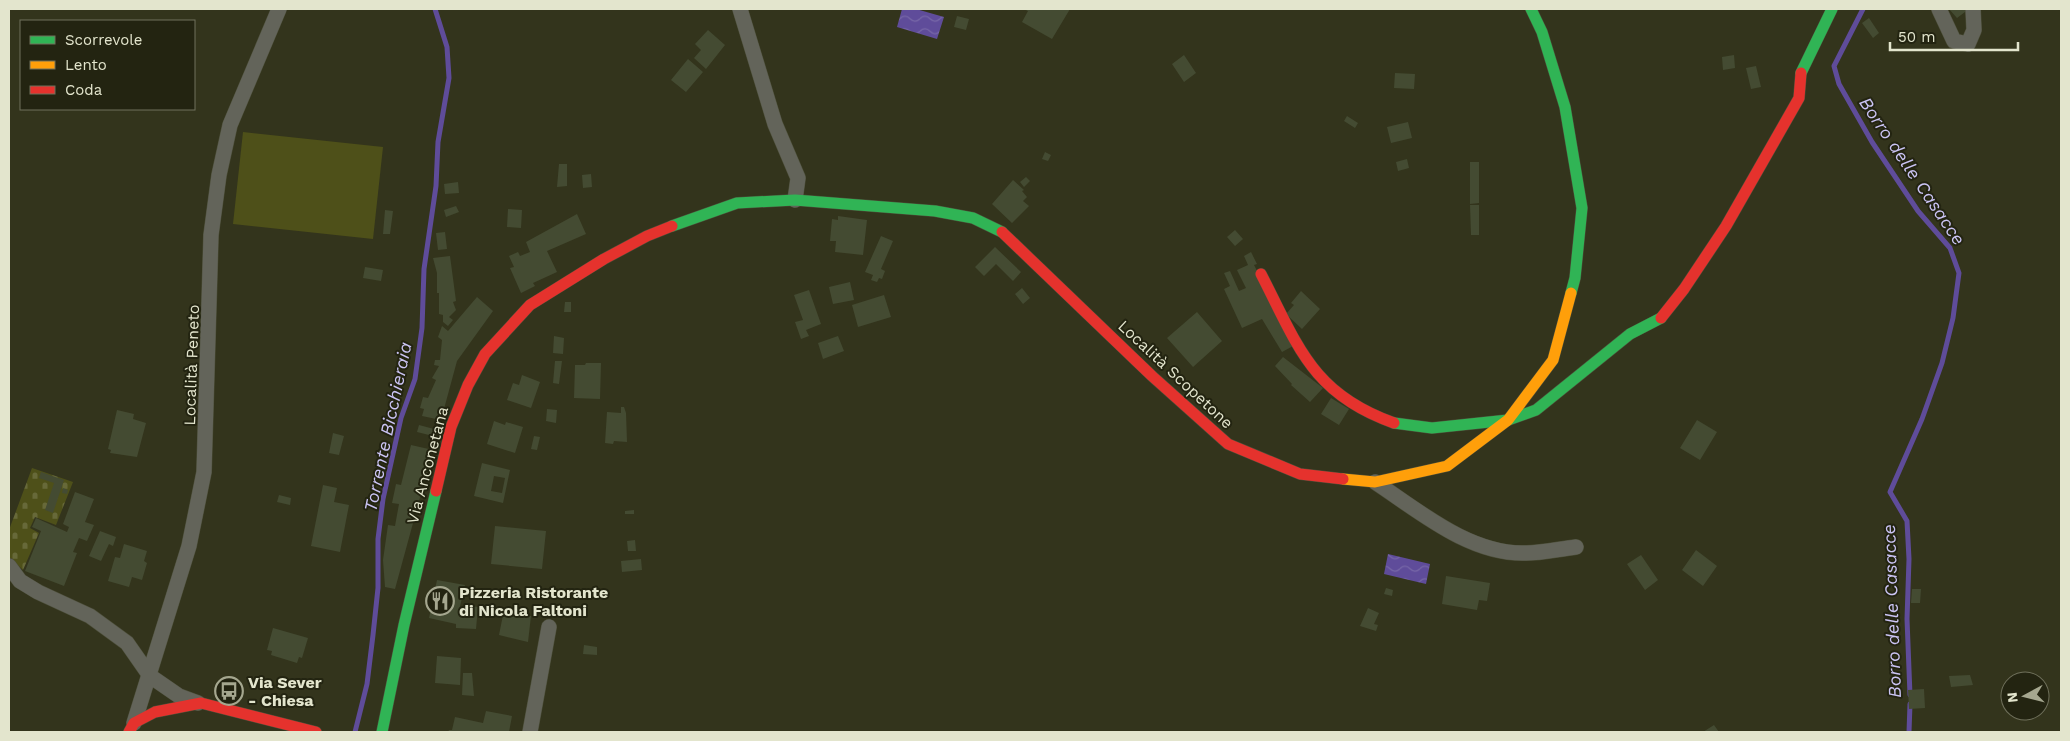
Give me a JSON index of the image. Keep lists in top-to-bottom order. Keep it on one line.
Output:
{"streets":{"main road":["Località Scopetone","Via Anconetana"],"street":["Località Peneto"]},"crossings":[["Località Scopetone","Via Anconetana"]],"water":["Borro delle Casacce","Torrente Bicchieraia"],"places":{"restaurant":["Pizzeria Ristorante di Nicola Faltoni"],"bus stop":["Via Sever - Chiesa"]},"legend":["Scorrevole","Lento","Coda"],"scale_bar":"50 m","north":"left"}
